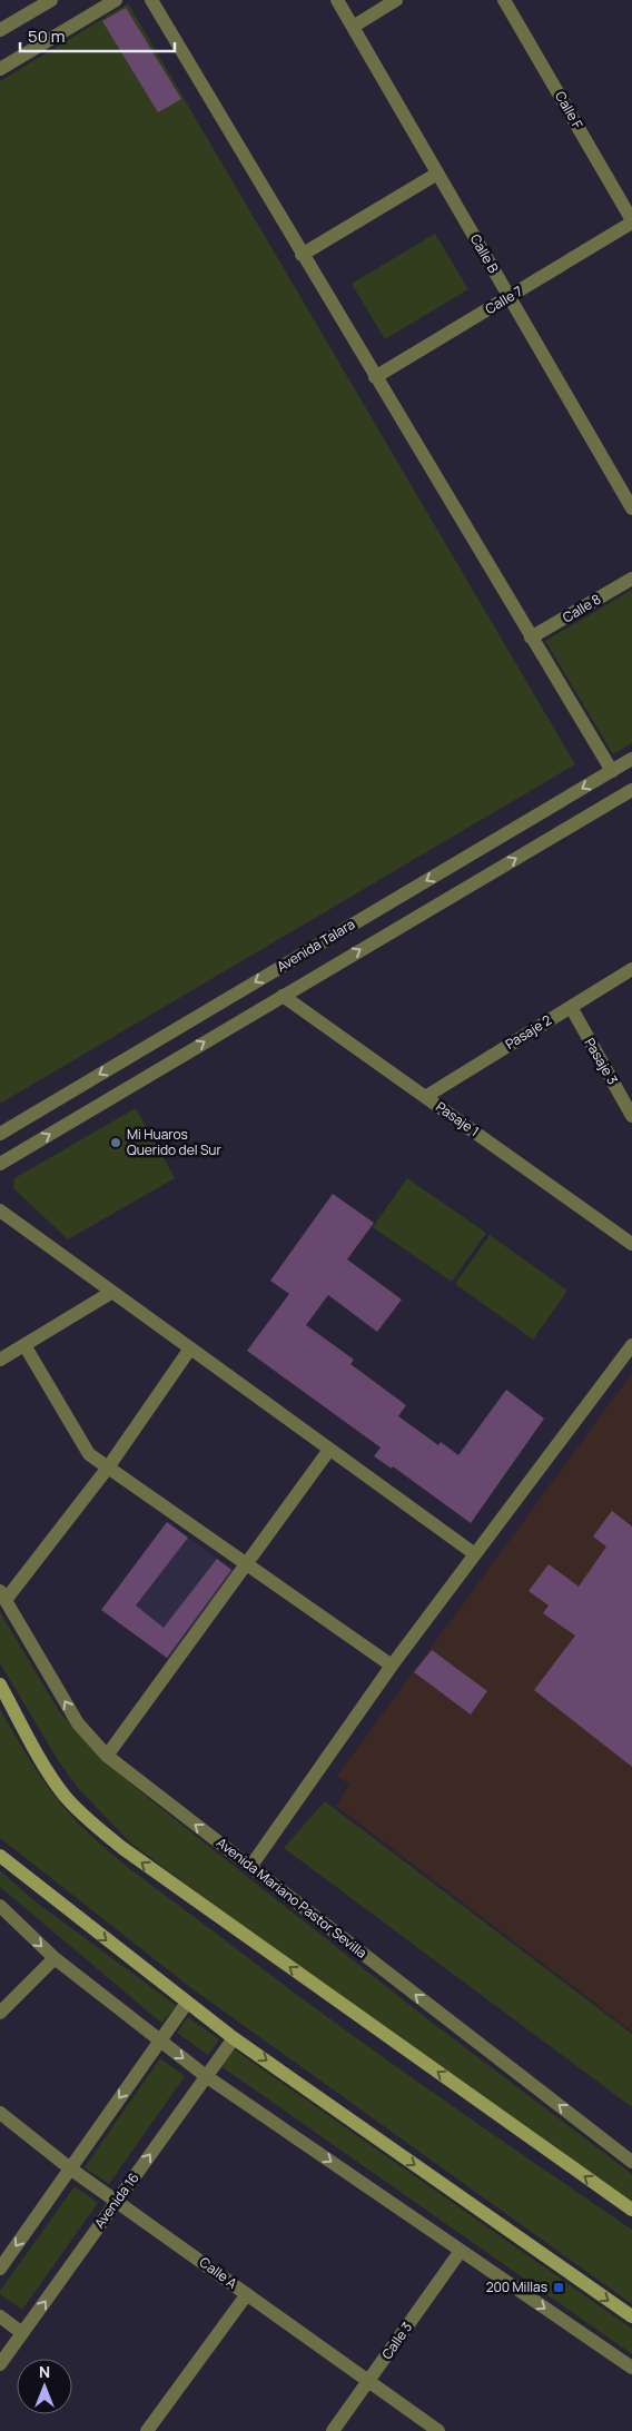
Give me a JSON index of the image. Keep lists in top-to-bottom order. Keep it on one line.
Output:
{"streets":{"street":["Calle F","Calle B","Calle 7","Calle 8","Avenida Talara","Pasaje 2","Pasaje 3","Pasaje 1","Avenida Mariano Pastor Sevilla","Avenida 16","Calle A","Calle 3"]},"crossings":[["Calle F","Calle 7"],["Calle B","Calle 7"],["Avenida Talara","Pasaje 1"],["Pasaje 2","Pasaje 3"],["Pasaje 2","Pasaje 1"],["Avenida 16","Calle A"],["Calle A","Calle 3"]],"one_way":["Avenida Mariano Pastor Sevilla"],"places":{"other":["Mi Huaros Querido del Sur"],"transit":["200 Millas"]},"scale_bar":"50 m","north":"top"}
